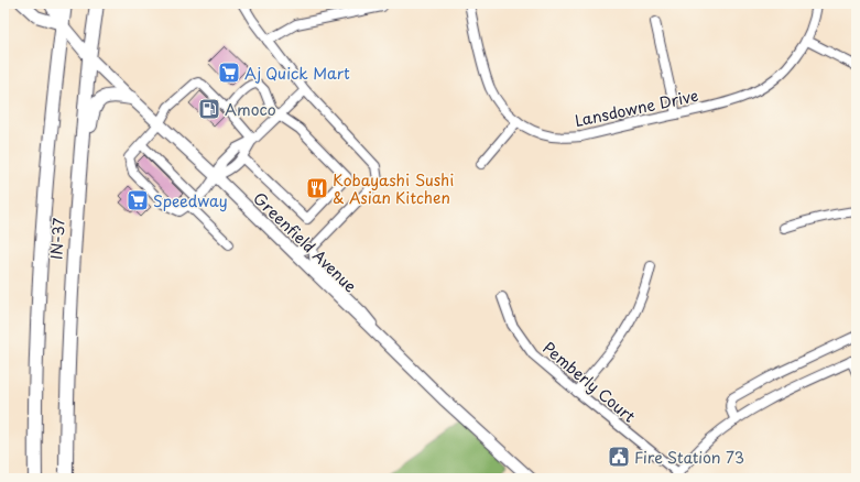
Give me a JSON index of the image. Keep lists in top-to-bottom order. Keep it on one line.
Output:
{"streets":{"highway":["IN-37"],"main road":["Greenfield Avenue"],"street":["Lansdowne Drive","Pemberly Court"]},"crossings":[["IN-37","Greenfield Avenue"]],"places":{"supermarket":["Aj Quick Mart","Speedway"],"fuel station":["Amoco"],"restaurant":["Kobayashi Sushi & Asian Kitchen"],"public building":["Fire Station 73"]}}
